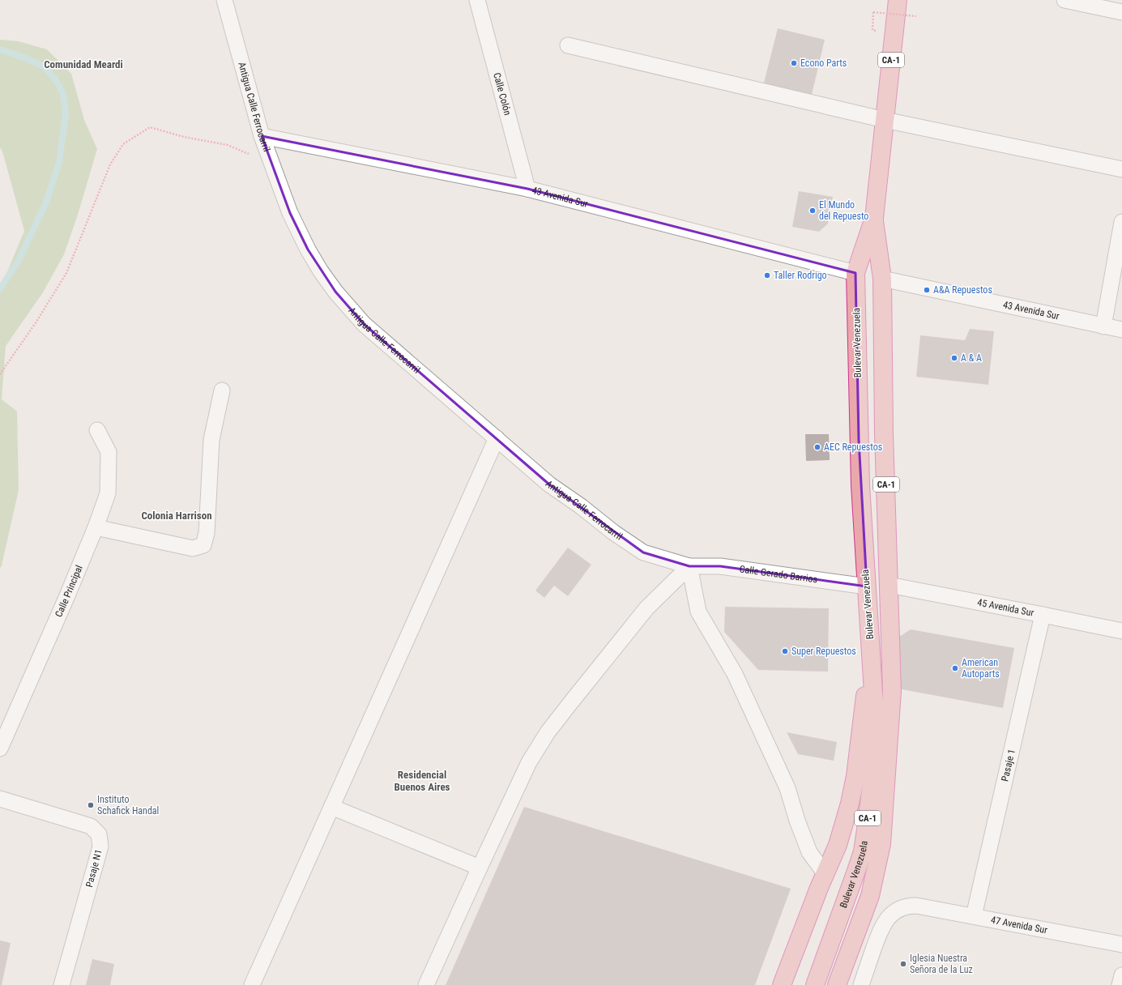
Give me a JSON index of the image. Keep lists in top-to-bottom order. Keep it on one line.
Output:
{"streets":{"highway":["CA-1","Bulevar Venezuela"],"street":["Calle Colón","Antigua Calle Ferrocarril","43 Avenida Sur","Calle Gerado Barrios","Calle Principal","45 Avenida Sur","Pasaje 1","Pasaje N1","47 Avenida Sur"]},"crossings":[["Calle Colón","43 Avenida Sur"],["Antigua Calle Ferrocarril","43 Avenida Sur"],["Antigua Calle Ferrocarril","Calle Gerado Barrios"],["43 Avenida Sur","Bulevar Venezuela"],["Bulevar Venezuela","Calle Gerado Barrios"],["Bulevar Venezuela","45 Avenida Sur"],["45 Avenida Sur","Pasaje 1"],["Pasaje 1","47 Avenida Sur"]],"districts":["Comunidad Meardi","Colonia Harrison","Residencial Buenos Aires"],"places":["Econo Parts","El Mundo del Repuesto","Taller Rodrigo","A&A Repuestos","A & A","AEC Repuestos","Super Repuestos","American Autoparts","Instituto Schafick Handal","Iglesia Nuestra Señora de la Luz"]}
